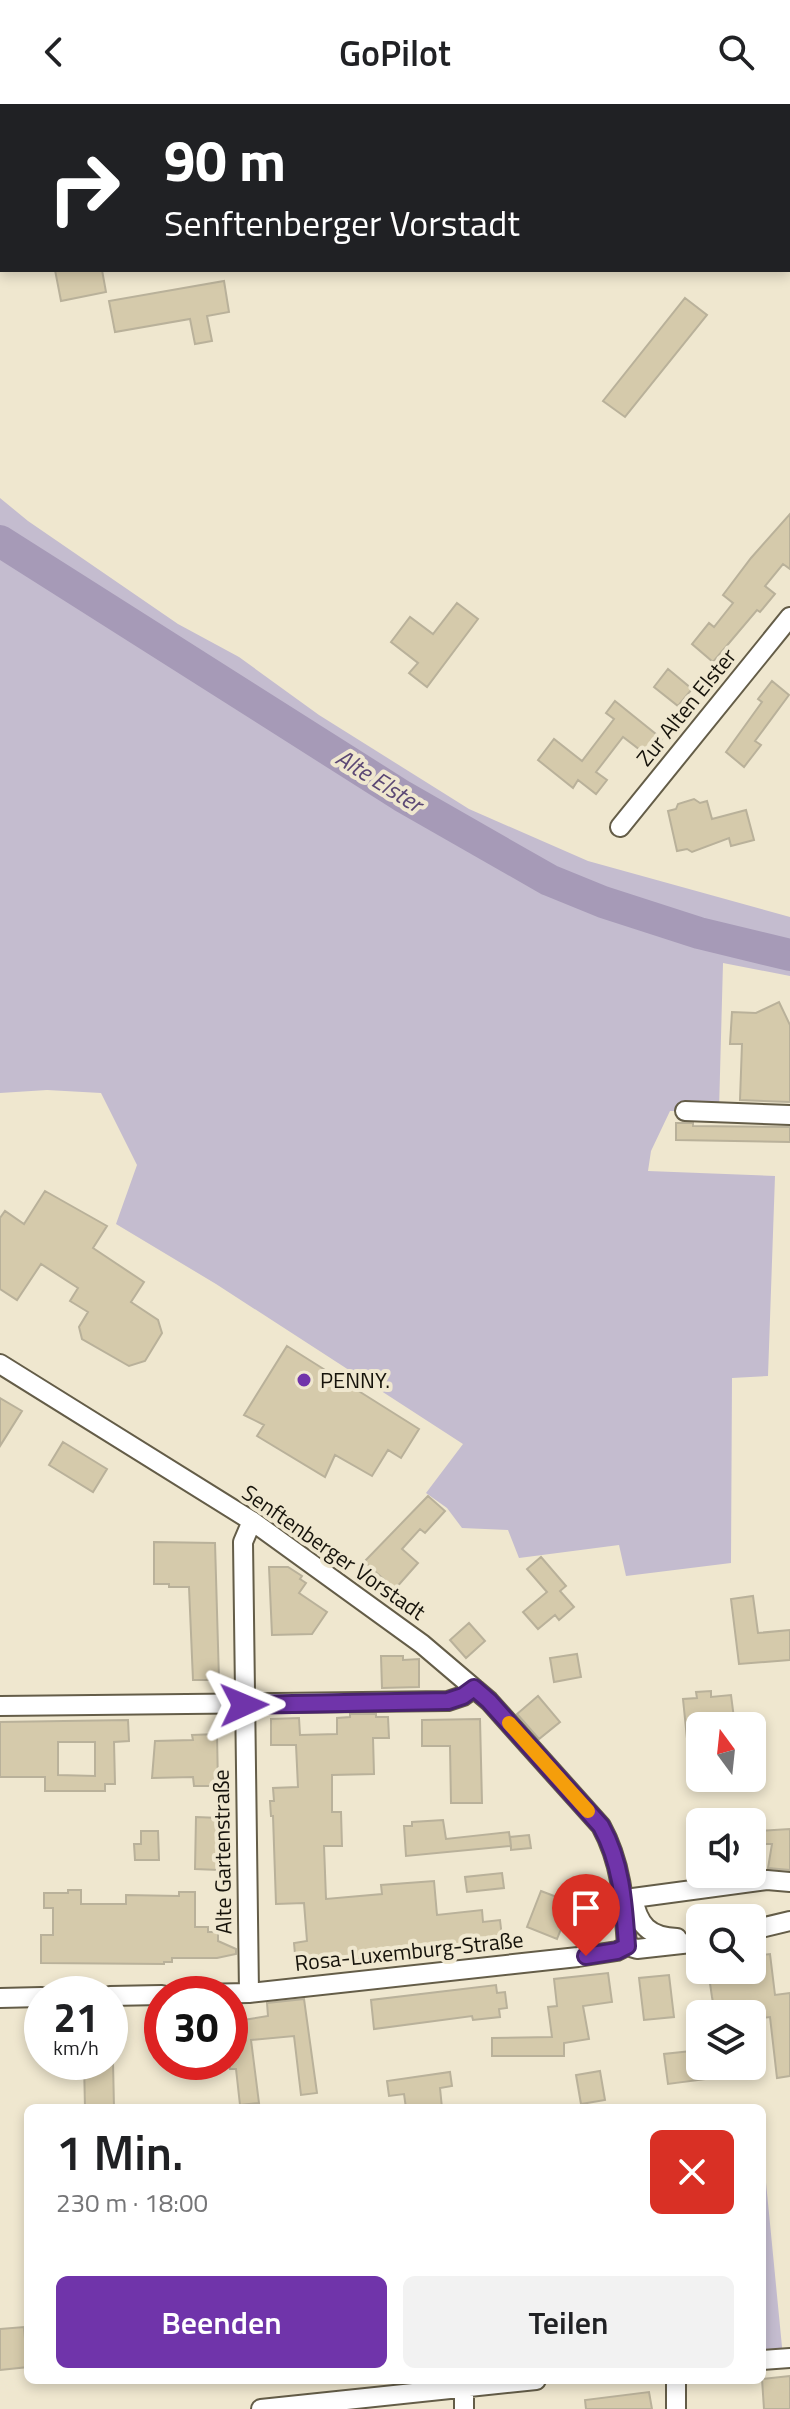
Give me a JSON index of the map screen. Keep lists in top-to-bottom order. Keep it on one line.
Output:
{"streets":{"street":["Zur Alten Elster","Senftenberger Vorstadt","Alte Gartenstraße","Rosa-Luxemburg-Straße"]},"crossings":[["Senftenberger Vorstadt","Alte Gartenstraße"],["Senftenberger Vorstadt","Rosa-Luxemburg-Straße"],["Alte Gartenstraße","Rosa-Luxemburg-Straße"]],"water":["Alte Elster"],"places":["PENNY."],"north":"top","page":{"header":"GoPilot","turn":["90 m","Senftenberger Vorstadt"],"speed":"21 km/h","limit":"30","heading":["1 Min.","230 m · 18:00"],"buttons":["Beenden","Teilen"]}}
